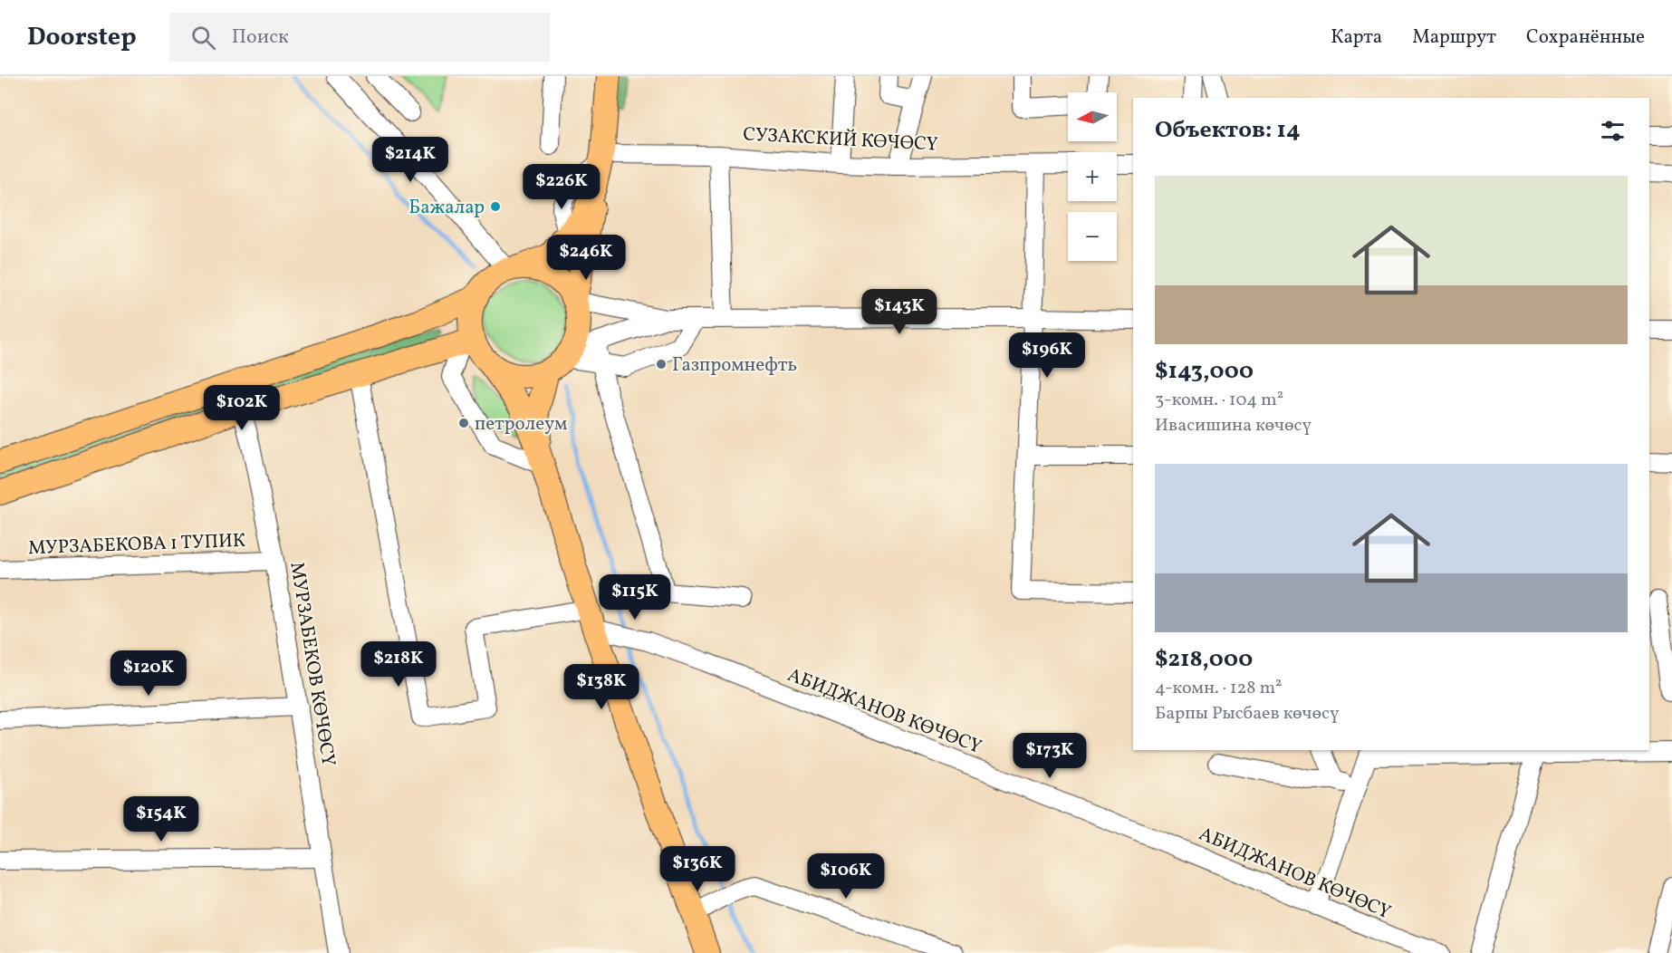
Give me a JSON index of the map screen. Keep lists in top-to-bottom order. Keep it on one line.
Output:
{"streets":{"street":["СУЗАКСКИЙ КӨЧӨСҮ","МУРЗАБЕКОВА 1 ТУПИК","МУРЗАБЕКОВ КӨЧӨСҮ","АБИДЖАНОВ КӨЧӨСҮ"]},"crossings":[["МУРЗАБЕКОВА 1 ТУПИК","МУРЗАБЕКОВ КӨЧӨСҮ"]],"places":["Бажалар","Газпромнефть","петролеум"],"north":"left","page":{"header":"Doorstep","search":"Поиск","nav":["Карта","Маршрут","Сохранённые"],"map_buttons":["+","−"],"heading":"Объектов: 14","price":["$214K","$226K","$246K","$143K","$196K","$102K","$115K","$218K","$120K","$138K","$173K","$154K","$136K","$106K"],"list":[{"name":"$143,000","note":"3-комн. · 104 m² · Ивасишина көчөсү"},{"name":"$218,000","note":"4-комн. · 128 m² · Барпы Рысбаев көчөсү"}]}}
